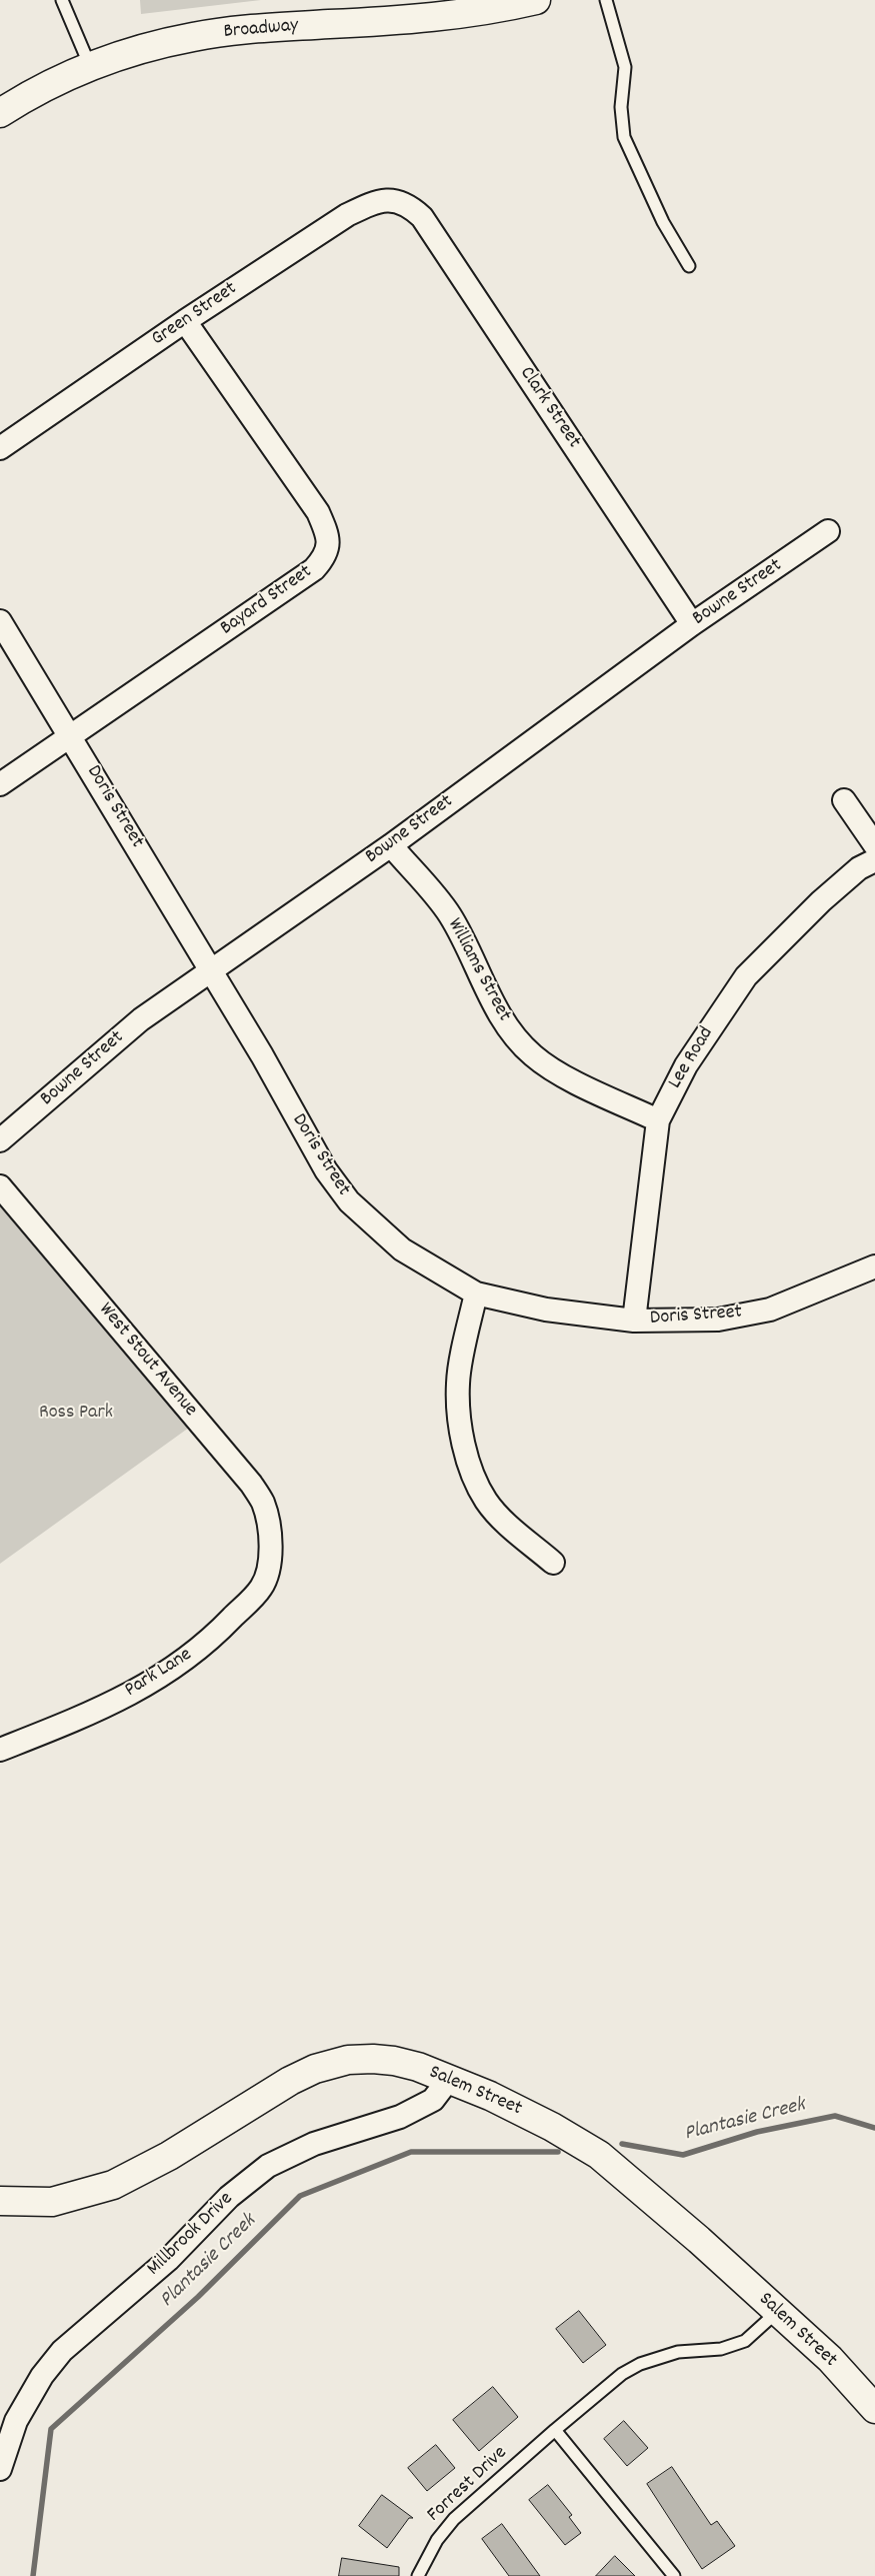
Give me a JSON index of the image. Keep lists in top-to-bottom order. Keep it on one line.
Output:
{"streets":{"main road":["Broadway","Salem Street"],"street":["Green Street","Clark Street","Bowne Street","Bayard Street","Doris Street","Williams Street","Lee Road","West Stout Avenue","Park Lane","Millbrook Drive"],"lane":["Forrest Drive"]},"crossings":[["Green Street","Clark Street"],["Green Street","Bayard Street"],["Clark Street","Bowne Street"],["Bowne Street","Doris Street"],["Bowne Street","Williams Street"],["Bayard Street","Doris Street"],["Doris Street","Lee Road"],["Williams Street","Lee Road"],["West Stout Avenue","Park Lane"],["Salem Street","Millbrook Drive"],["Salem Street","Forrest Drive"]],"water":["Plantasie Creek"],"parks":["Ross Park"]}
